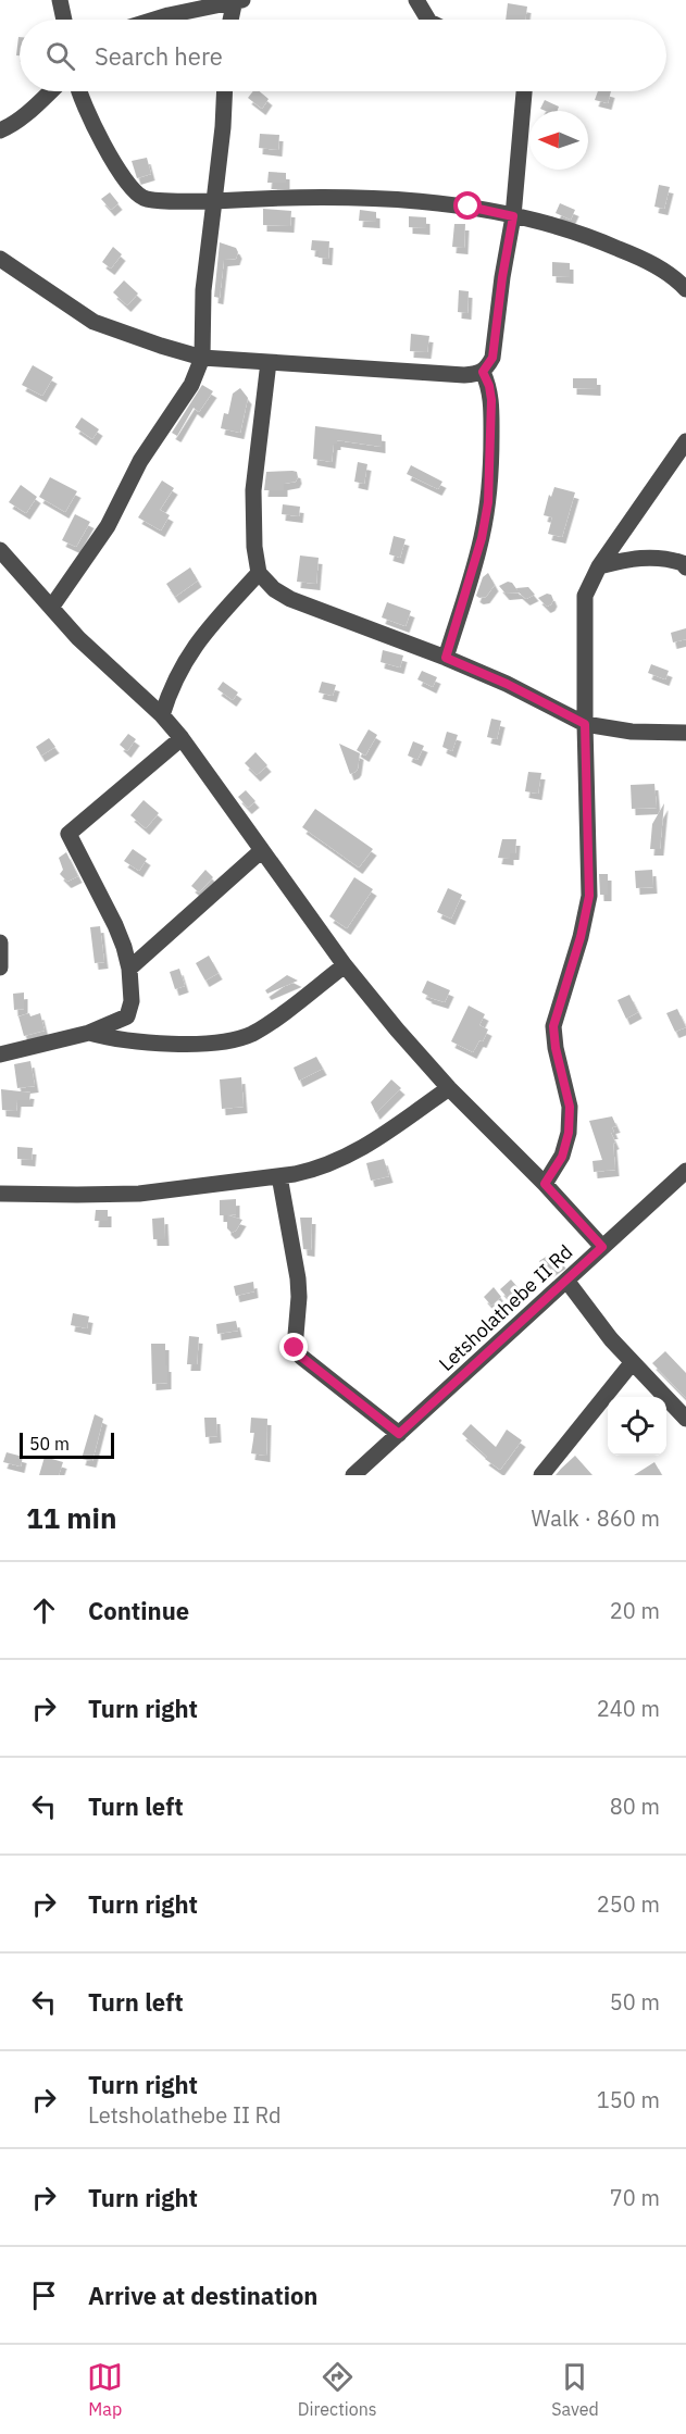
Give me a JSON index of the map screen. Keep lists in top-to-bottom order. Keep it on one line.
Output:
{"streets":{"street":["Letsholathebe II Rd"]},"scale_bar":"50 m","north":"left","page":{"search":"Search here","scale":"50 m","heading":["11 min","Walk · 860 m"],"list":[["Continue","20 m"],["Turn right","240 m"],["Turn left","80 m"],["Turn right","250 m"],["Turn left","50 m"],["Turn right","Letsholathebe II Rd","150 m"],["Turn right","70 m"],"Arrive at destination"],"nav":["Map","Directions","Saved"]}}
